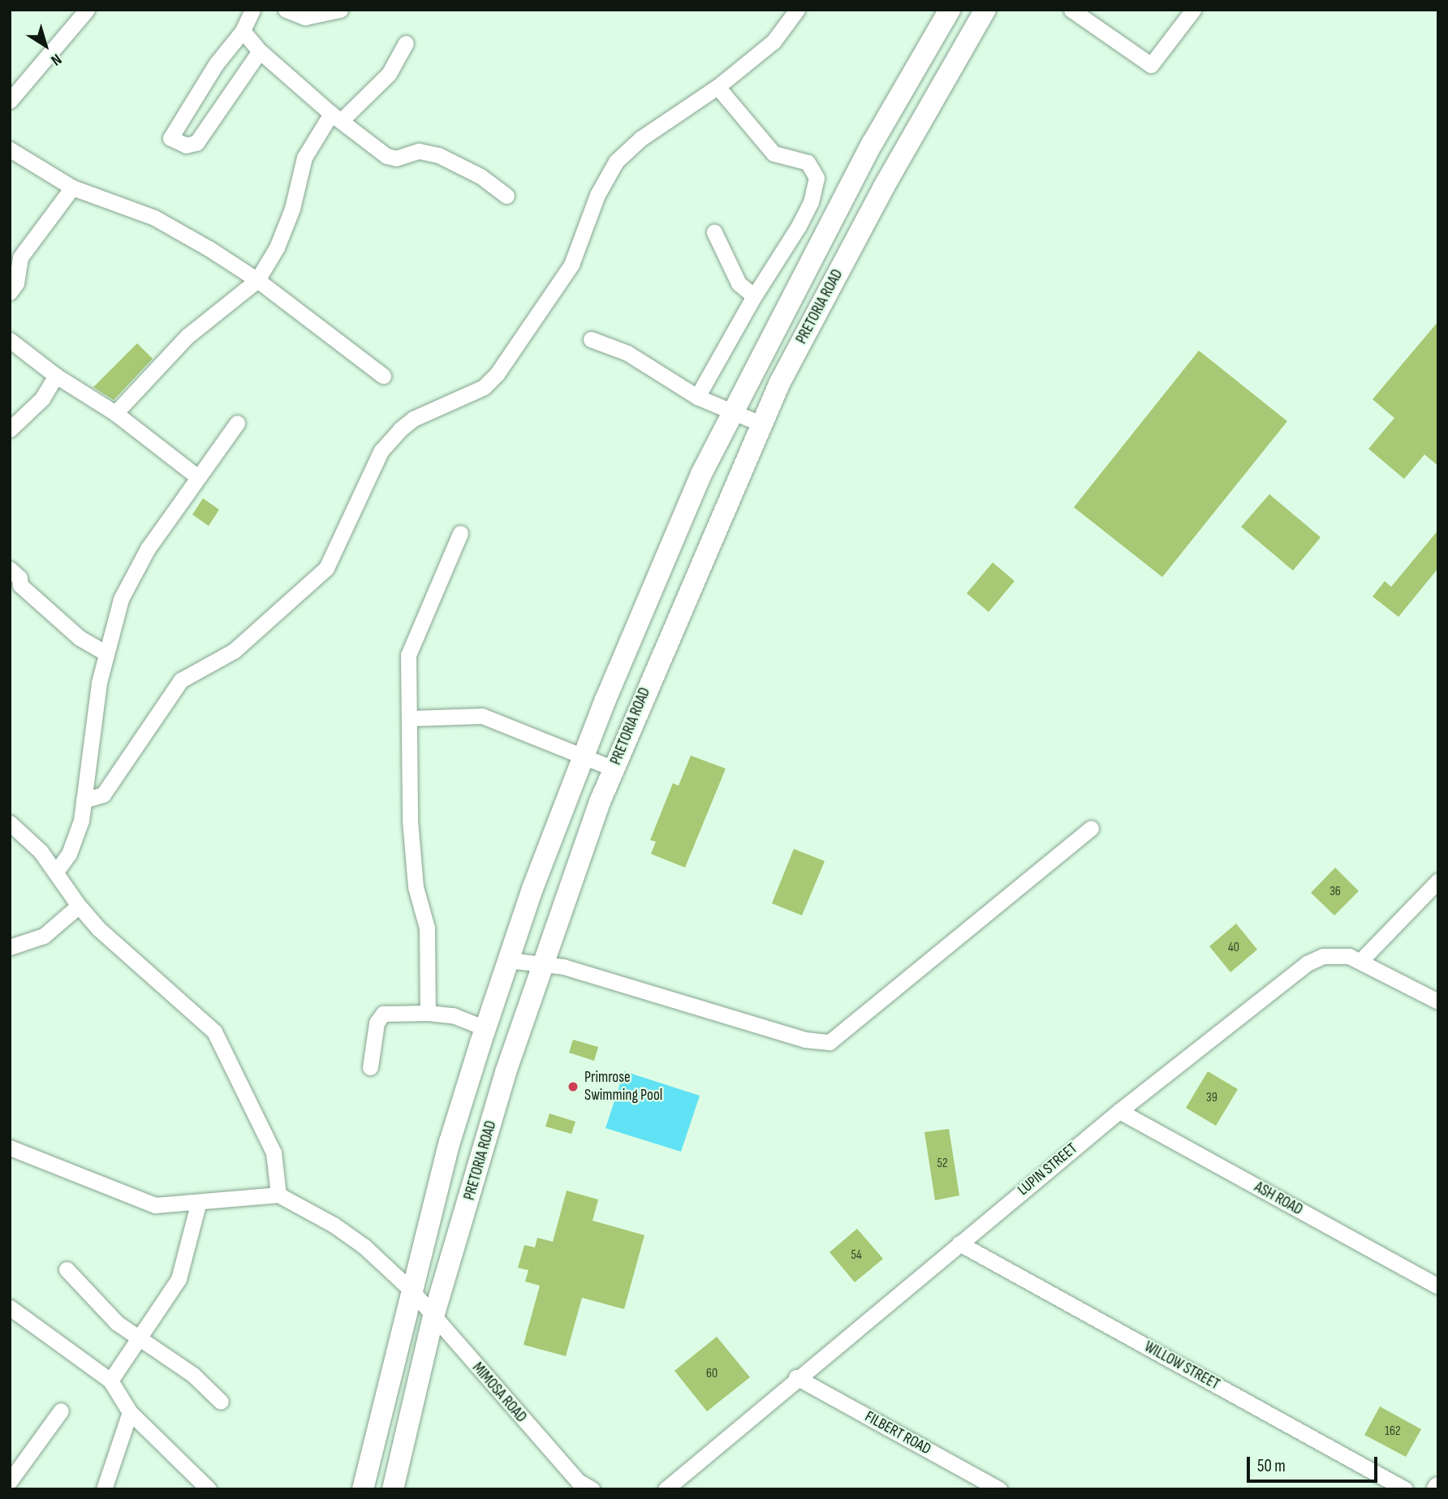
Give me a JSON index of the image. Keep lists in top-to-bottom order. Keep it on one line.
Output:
{"streets":{"main road":["PRETORIA ROAD"],"street":["LUPIN STREET","ASH ROAD","WILLOW STREET","MIMOSA ROAD","FILBERT ROAD"]},"crossings":[["PRETORIA ROAD","MIMOSA ROAD"],["LUPIN STREET","ASH ROAD"],["LUPIN STREET","WILLOW STREET"],["LUPIN STREET","FILBERT ROAD"]],"places":["Primrose Swimming Pool"],"house_numbers":["36","40","39","52","54","60","162"],"scale_bar":"50 m","north":"bottom right"}
